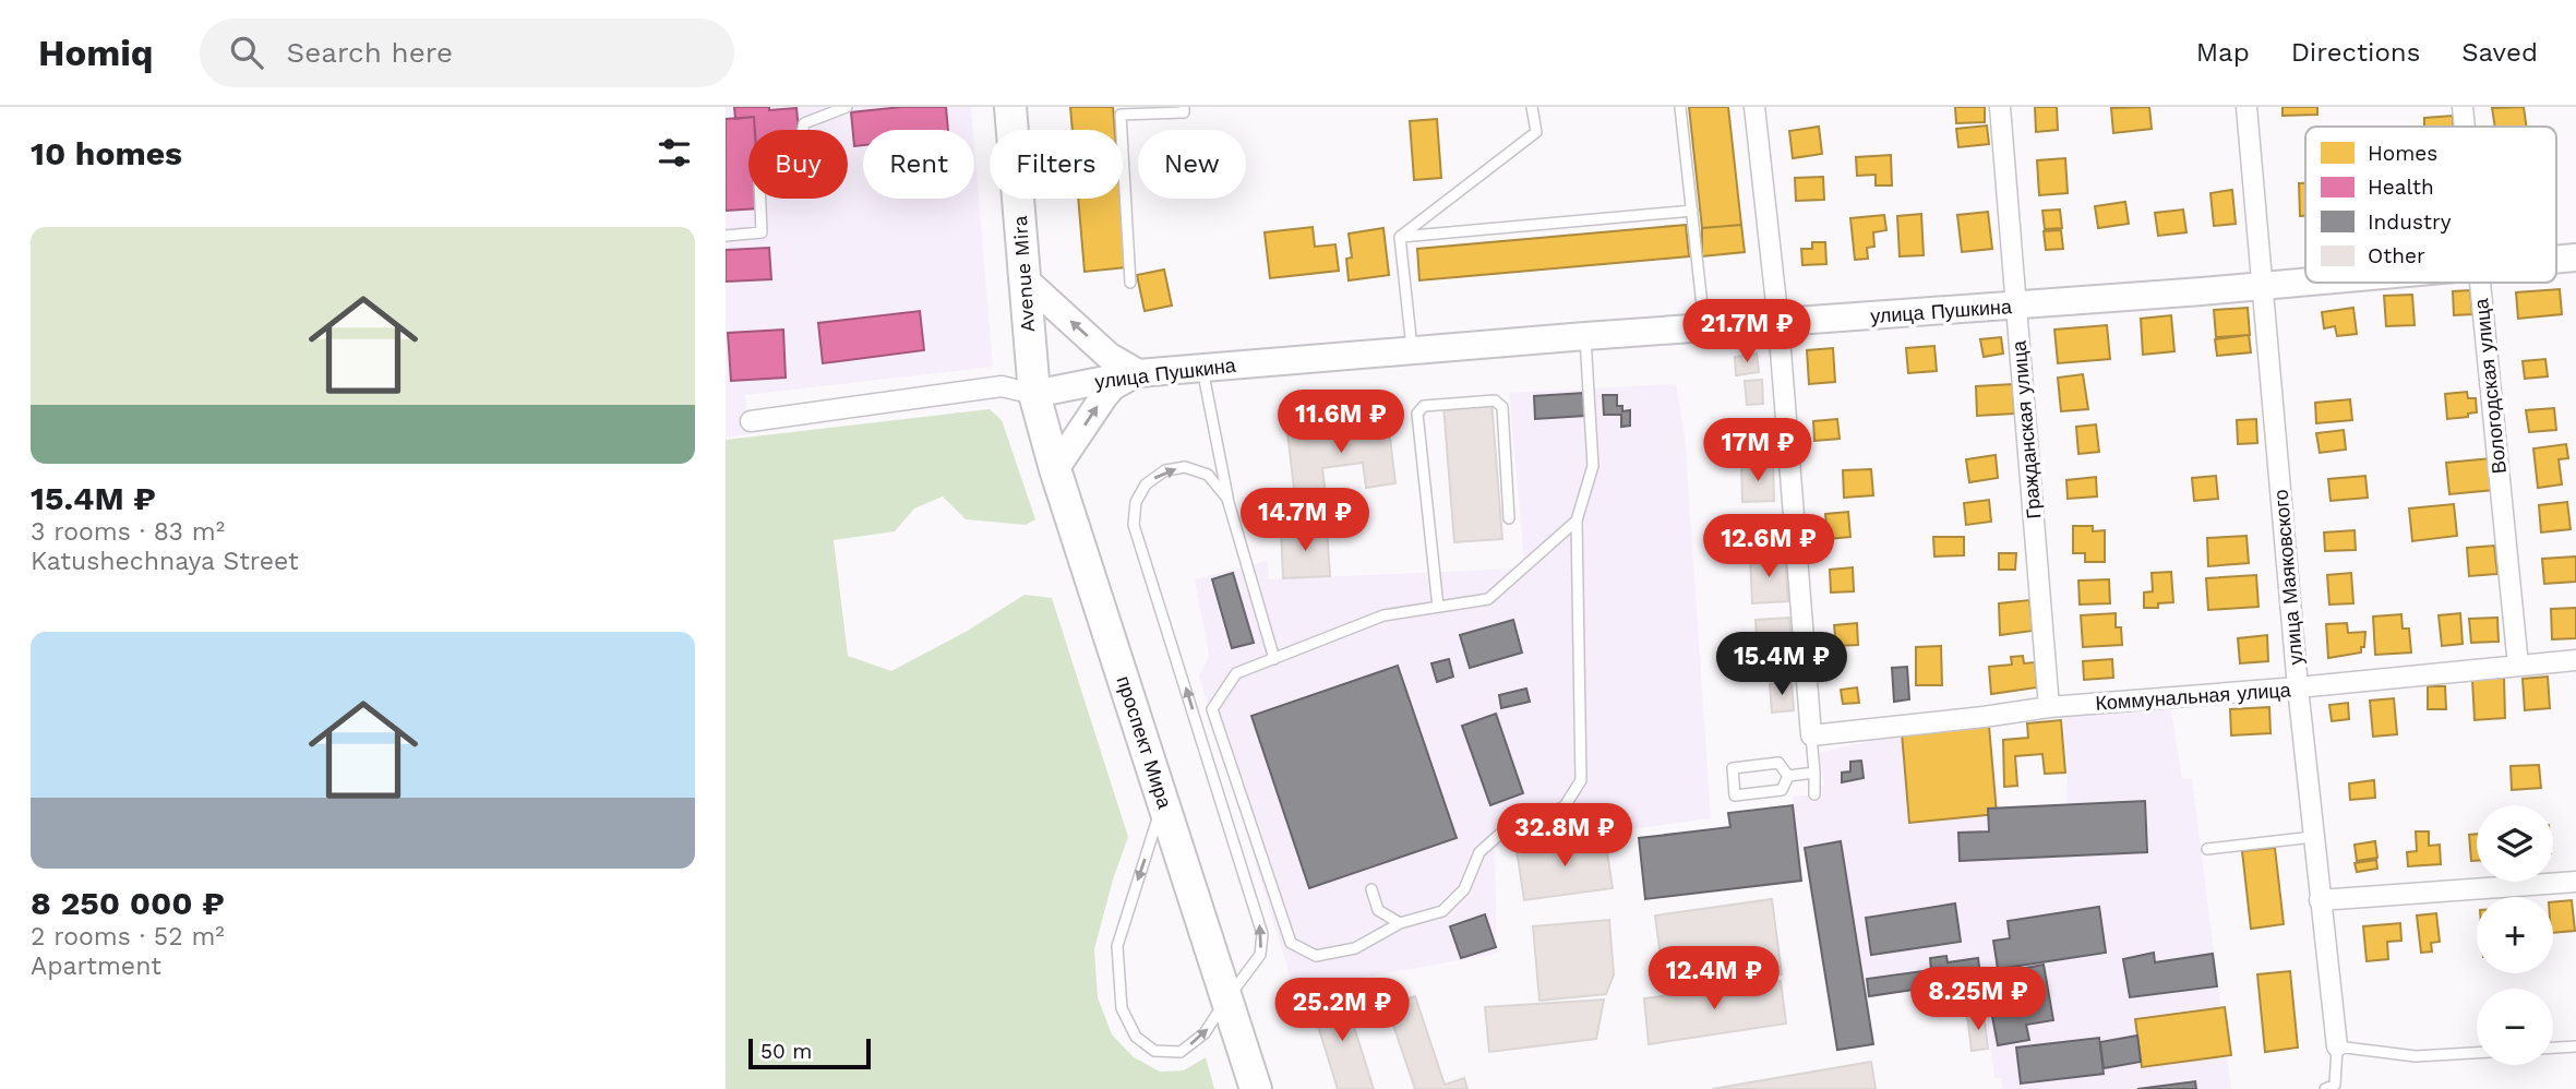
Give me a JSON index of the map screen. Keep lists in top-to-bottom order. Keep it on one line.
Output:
{"streets":{"main road":["Avenue Mira","проспект Мира"],"street":["улица Пушкина","Вологодская улица","Гражданская улица","улица Маяковского","Коммунальная улица"]},"crossings":[["Avenue Mira","улица Пушкина"],["Avenue Mira","проспект Мира"],["улица Пушкина","Гражданская улица"],["улица Пушкина","улица Маяковского"],["улица Пушкина","проспект Мира"],["Вологодская улица","Коммунальная улица"],["Гражданская улица","Коммунальная улица"],["улица Маяковского","Коммунальная улица"]],"legend":["Homes","Health","Industry","Other"],"scale_bar":"50 m","page":{"header":"Homiq","search":"Search here","nav":["Map","Directions","Saved"],"heading":"10 homes","chip":["Buy","Rent","Filters","New"],"list":[{"name":"15.4M ₽","note":"3 rooms · 83 m² · Katushechnaya Street"},{"name":"8 250 000 ₽","note":"2 rooms · 52 m² · Apartment"}],"price":["21.7M ₽","11.6M ₽","17M ₽","14.7M ₽","12.6M ₽","15.4M ₽","32.8M ₽","12.4M ₽","8.25M ₽","25.2M ₽"],"map_buttons":["+","−"],"scale":"50 m"}}
